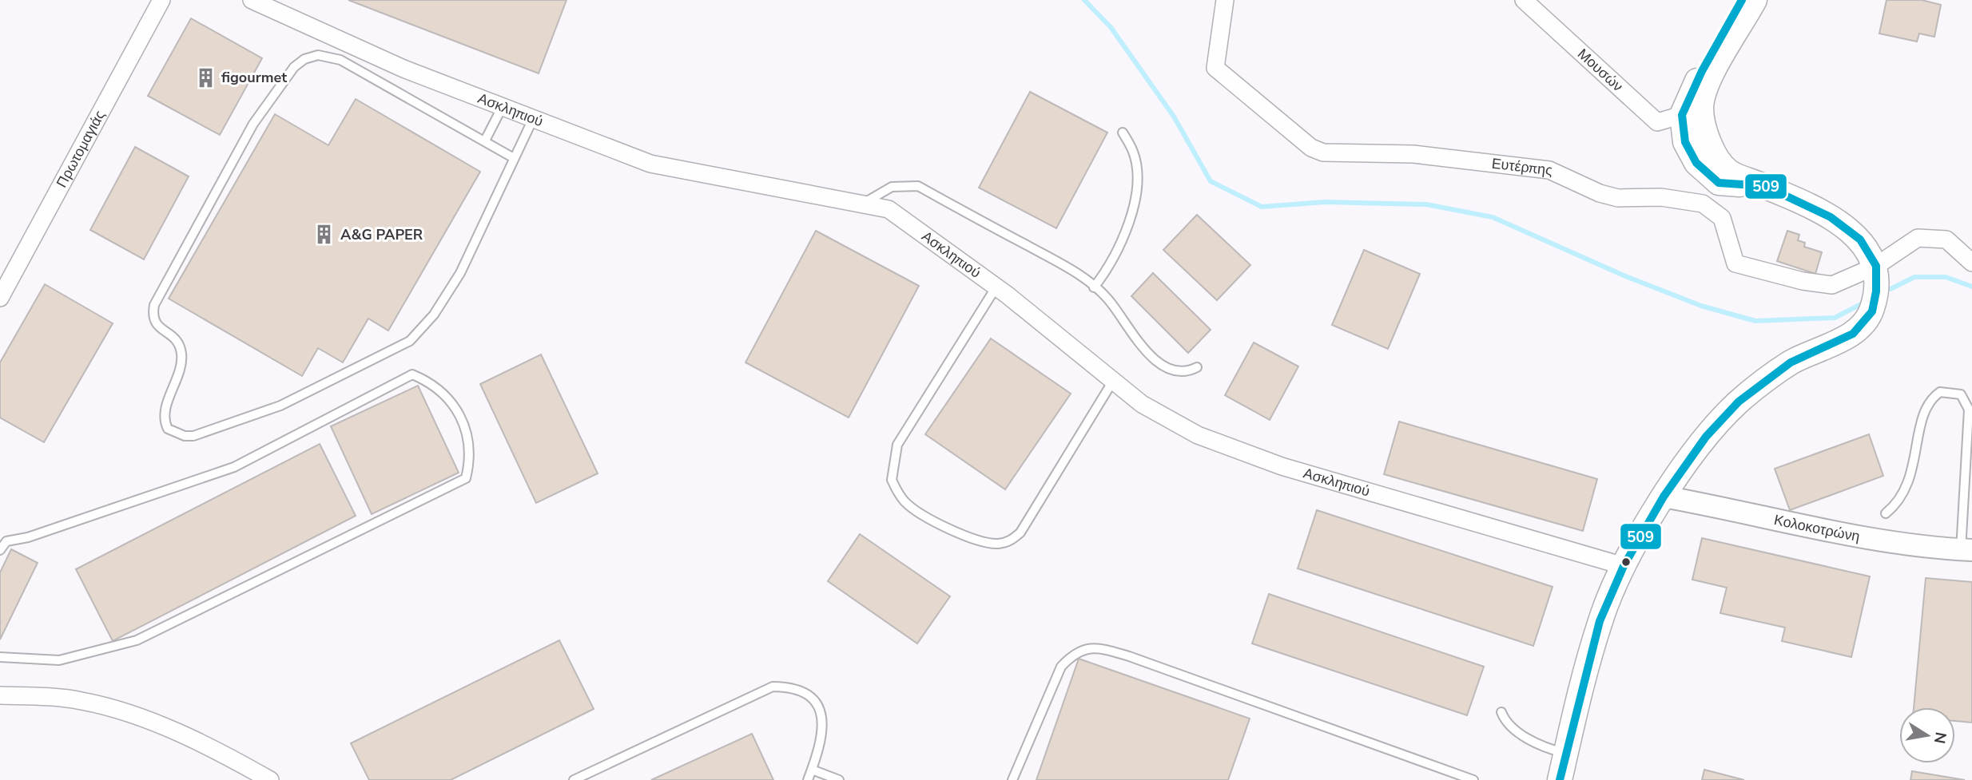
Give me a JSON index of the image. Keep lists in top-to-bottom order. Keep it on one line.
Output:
{"streets":{"street":["Μουσών","Ασκληπιού","Πρωτομαγιάς","Ευτέρπης","Κολοκοτρώνη"]},"places":{"building":["figourmet","A&G PAPER"]},"lines":["transit line 509"],"north":"right"}
